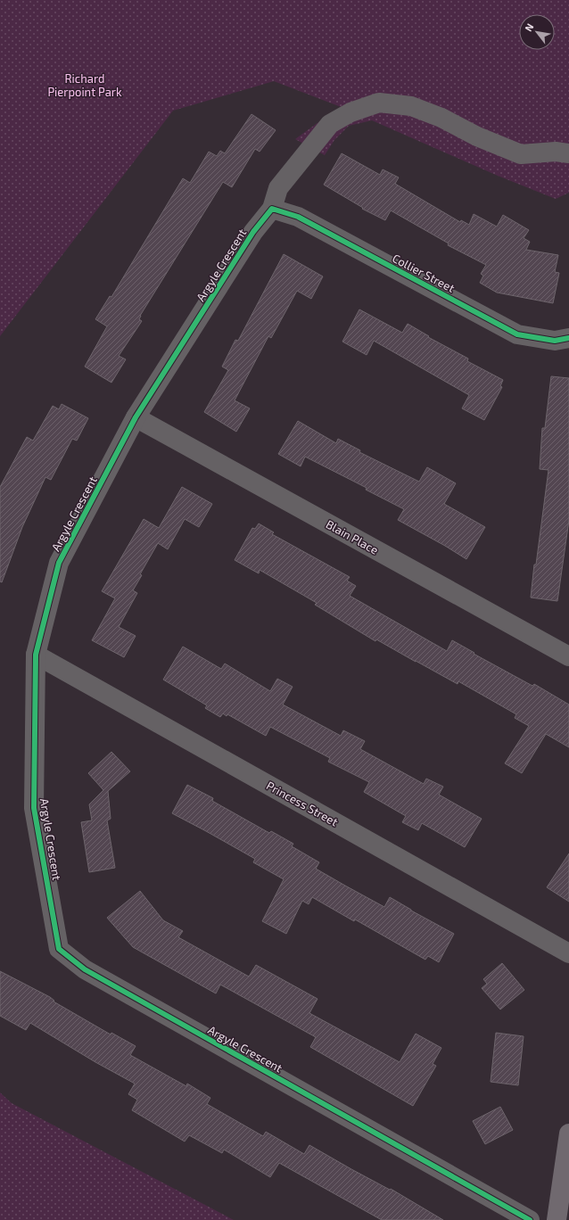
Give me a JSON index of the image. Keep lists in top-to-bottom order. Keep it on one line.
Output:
{"streets":{"street":["Argyle Crescent","Collier Street","Blain Place","Princess Street"]},"crossings":[["Argyle Crescent","Collier Street"],["Argyle Crescent","Blain Place"],["Argyle Crescent","Princess Street"]],"parks":["Richard Pierpoint Park"],"north":"top left"}
